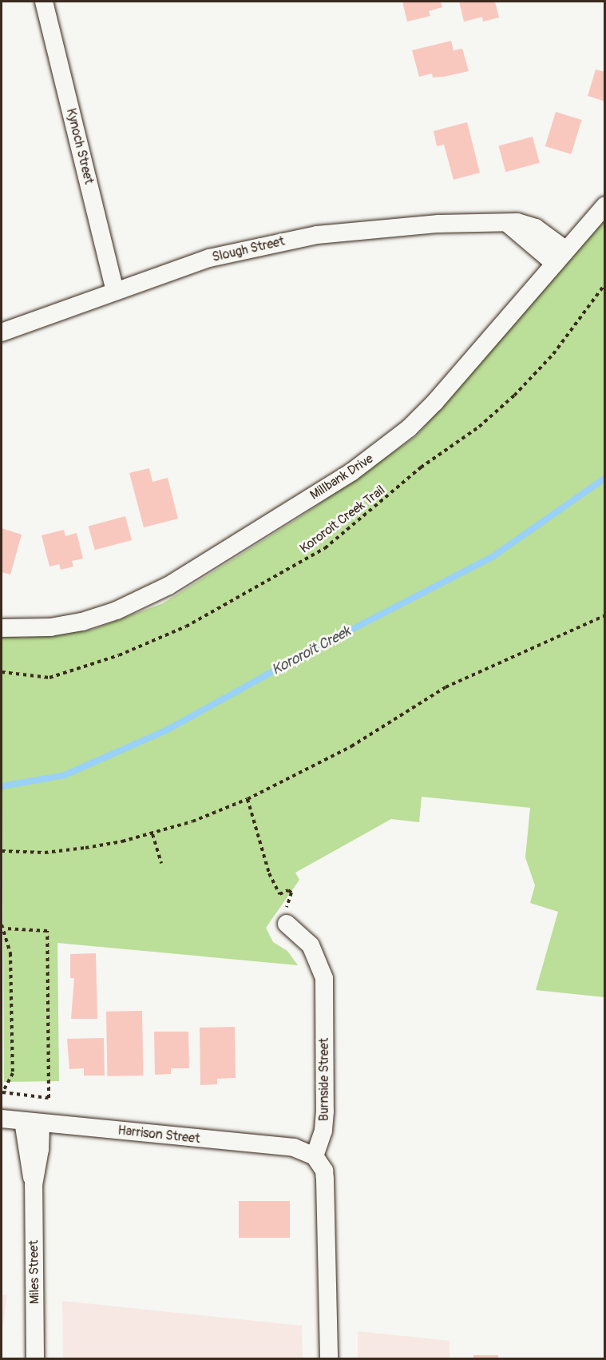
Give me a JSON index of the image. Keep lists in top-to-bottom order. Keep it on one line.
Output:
{"streets":{"street":["Kynoch Street","Slough Street","Millbank Drive","Burnside Street","Harrison Street","Miles Street"],"path":["Kororoit Creek Trail"]},"crossings":[["Kynoch Street","Slough Street"],["Slough Street","Millbank Drive"],["Burnside Street","Harrison Street"],["Harrison Street","Miles Street"]],"water":["Kororoit Creek"]}
